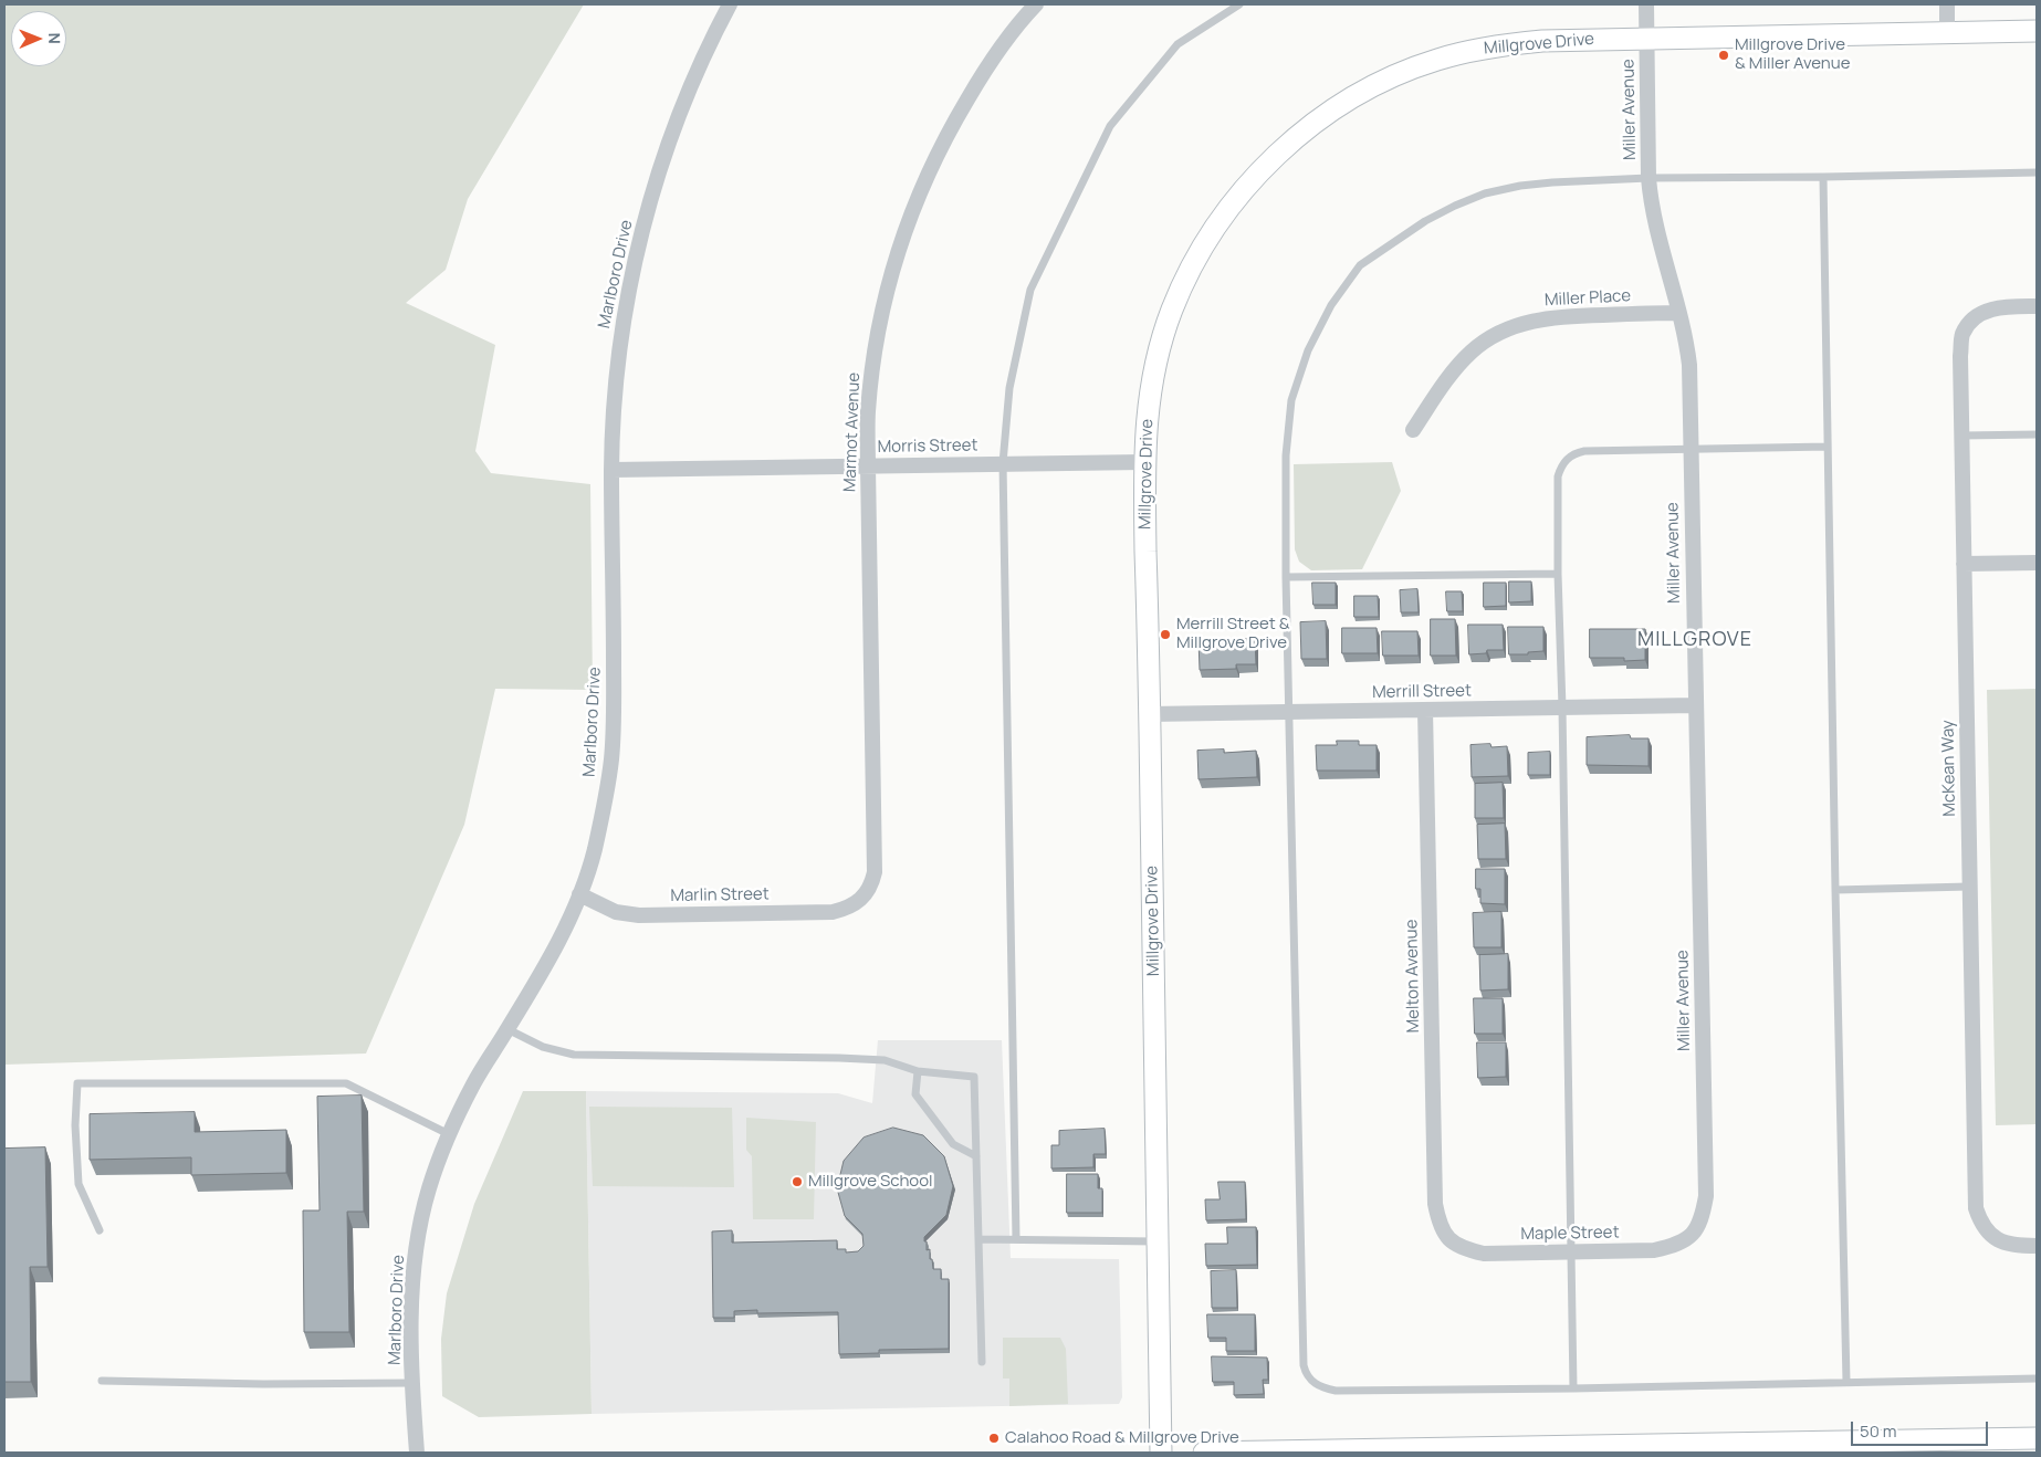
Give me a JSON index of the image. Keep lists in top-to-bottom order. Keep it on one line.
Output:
{"streets":{"street":["Millgrove Drive","Miller Avenue","Marlboro Drive","Miller Place","Marmot Avenue","Morris Street","Merrill Street","McKean Way","Marlin Street","Melton Avenue","Maple Street"]},"crossings":[["Millgrove Drive","Miller Avenue"],["Millgrove Drive","Morris Street"],["Millgrove Drive","Merrill Street"],["Miller Avenue","Miller Place"],["Miller Avenue","Merrill Street"],["Miller Avenue","Maple Street"],["Marlboro Drive","Morris Street"],["Marlboro Drive","Marlin Street"],["Marmot Avenue","Morris Street"],["Marmot Avenue","Marlin Street"],["Merrill Street","Melton Avenue"],["Melton Avenue","Maple Street"]],"districts":["MILLGROVE"],"places":["Millgrove Drive & Miller Avenue","Merrill Street & Millgrove Drive","Millgrove School","Calahoo Road & Millgrove Drive"],"scale_bar":"50 m","north":"right"}
